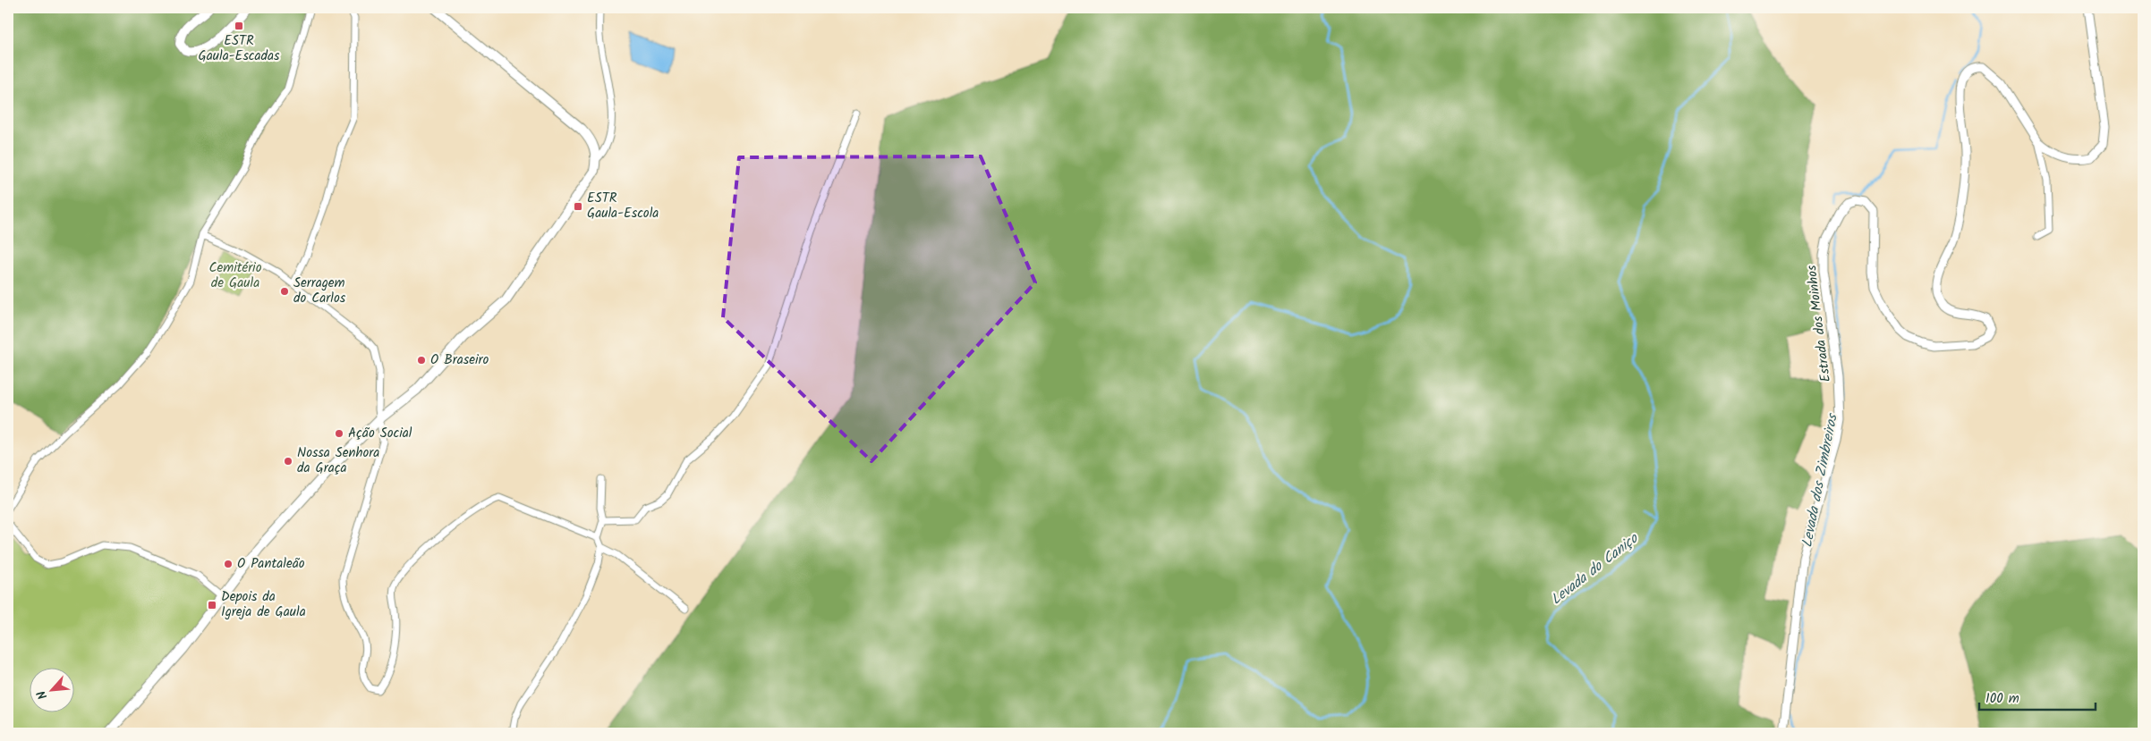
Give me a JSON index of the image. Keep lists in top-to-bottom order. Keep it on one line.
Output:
{"streets":{"street":["Estrada dos Moinhos"]},"water":["Levada dos Zimbreiros","Levada do Caniço"],"parks":["Cemitério de Gaula"],"places":{"transit":["ESTR Gaula-Escadas","ESTR Gaula-Escola","Depois da Igreja de Gaula"],"other":["Serragem do Carlos","O Braseiro","Ação Social","Nossa Senhora da Graça","O Pantaleão"]},"scale_bar":"100 m","north":"bottom left"}
